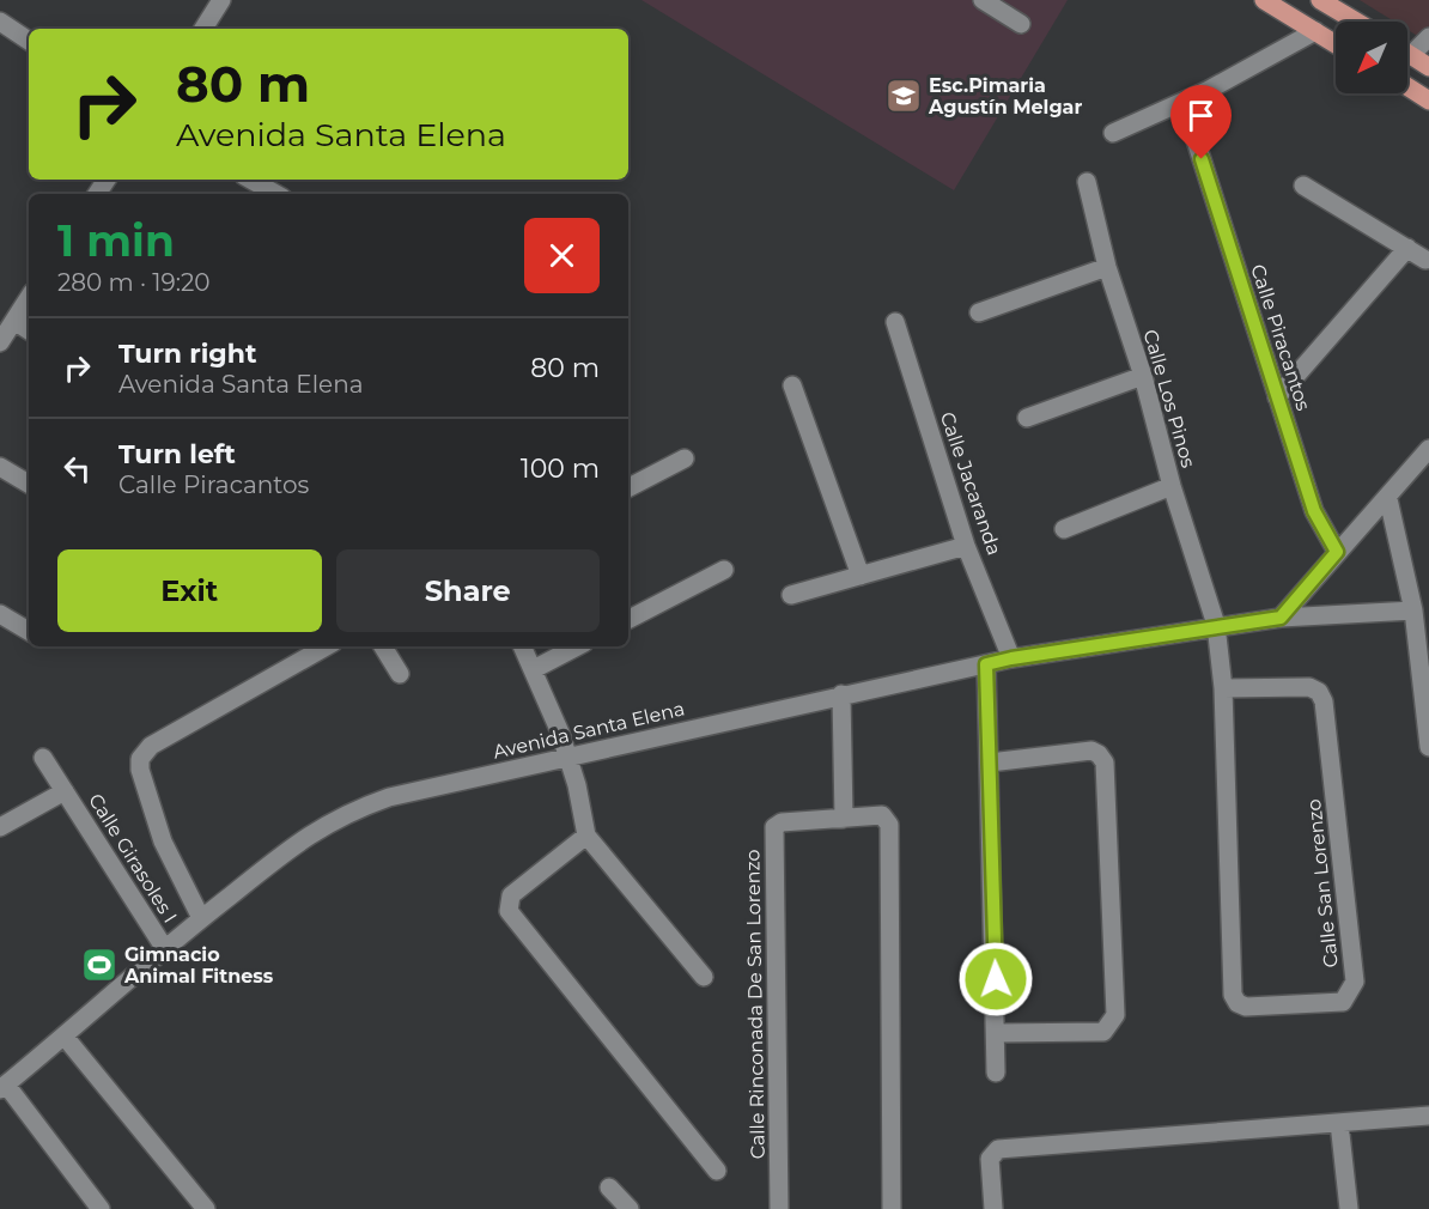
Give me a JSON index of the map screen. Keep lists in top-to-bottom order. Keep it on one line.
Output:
{"streets":{"street":["Calle Piracantos","Calle Los Pinos","Calle Jacaranda","Avenida Santa Elena","Calle Girasoles I","Calle San Lorenzo","Calle Rinconada De San Lorenzo"]},"crossings":[["Calle Los Pinos","Avenida Santa Elena"],["Calle Los Pinos","Calle San Lorenzo"],["Calle Jacaranda","Avenida Santa Elena"],["Avenida Santa Elena","Calle Girasoles I"],["Avenida Santa Elena","Calle San Lorenzo"]],"places":{"school or university":["Esc.Pimaria Agustín Melgar"],"sports":["Gimnacio Animal Fitness"]},"north":"bottom left","page":{"turn":["80 m","Avenida Santa Elena"],"heading":["1 min","280 m · 19:20"],"list":[{"name":"Turn right","note":"Avenida Santa Elena","value":"80 m"},{"name":"Turn left","note":"Calle Piracantos","value":"100 m"}],"buttons":["Exit","Share"]}}
